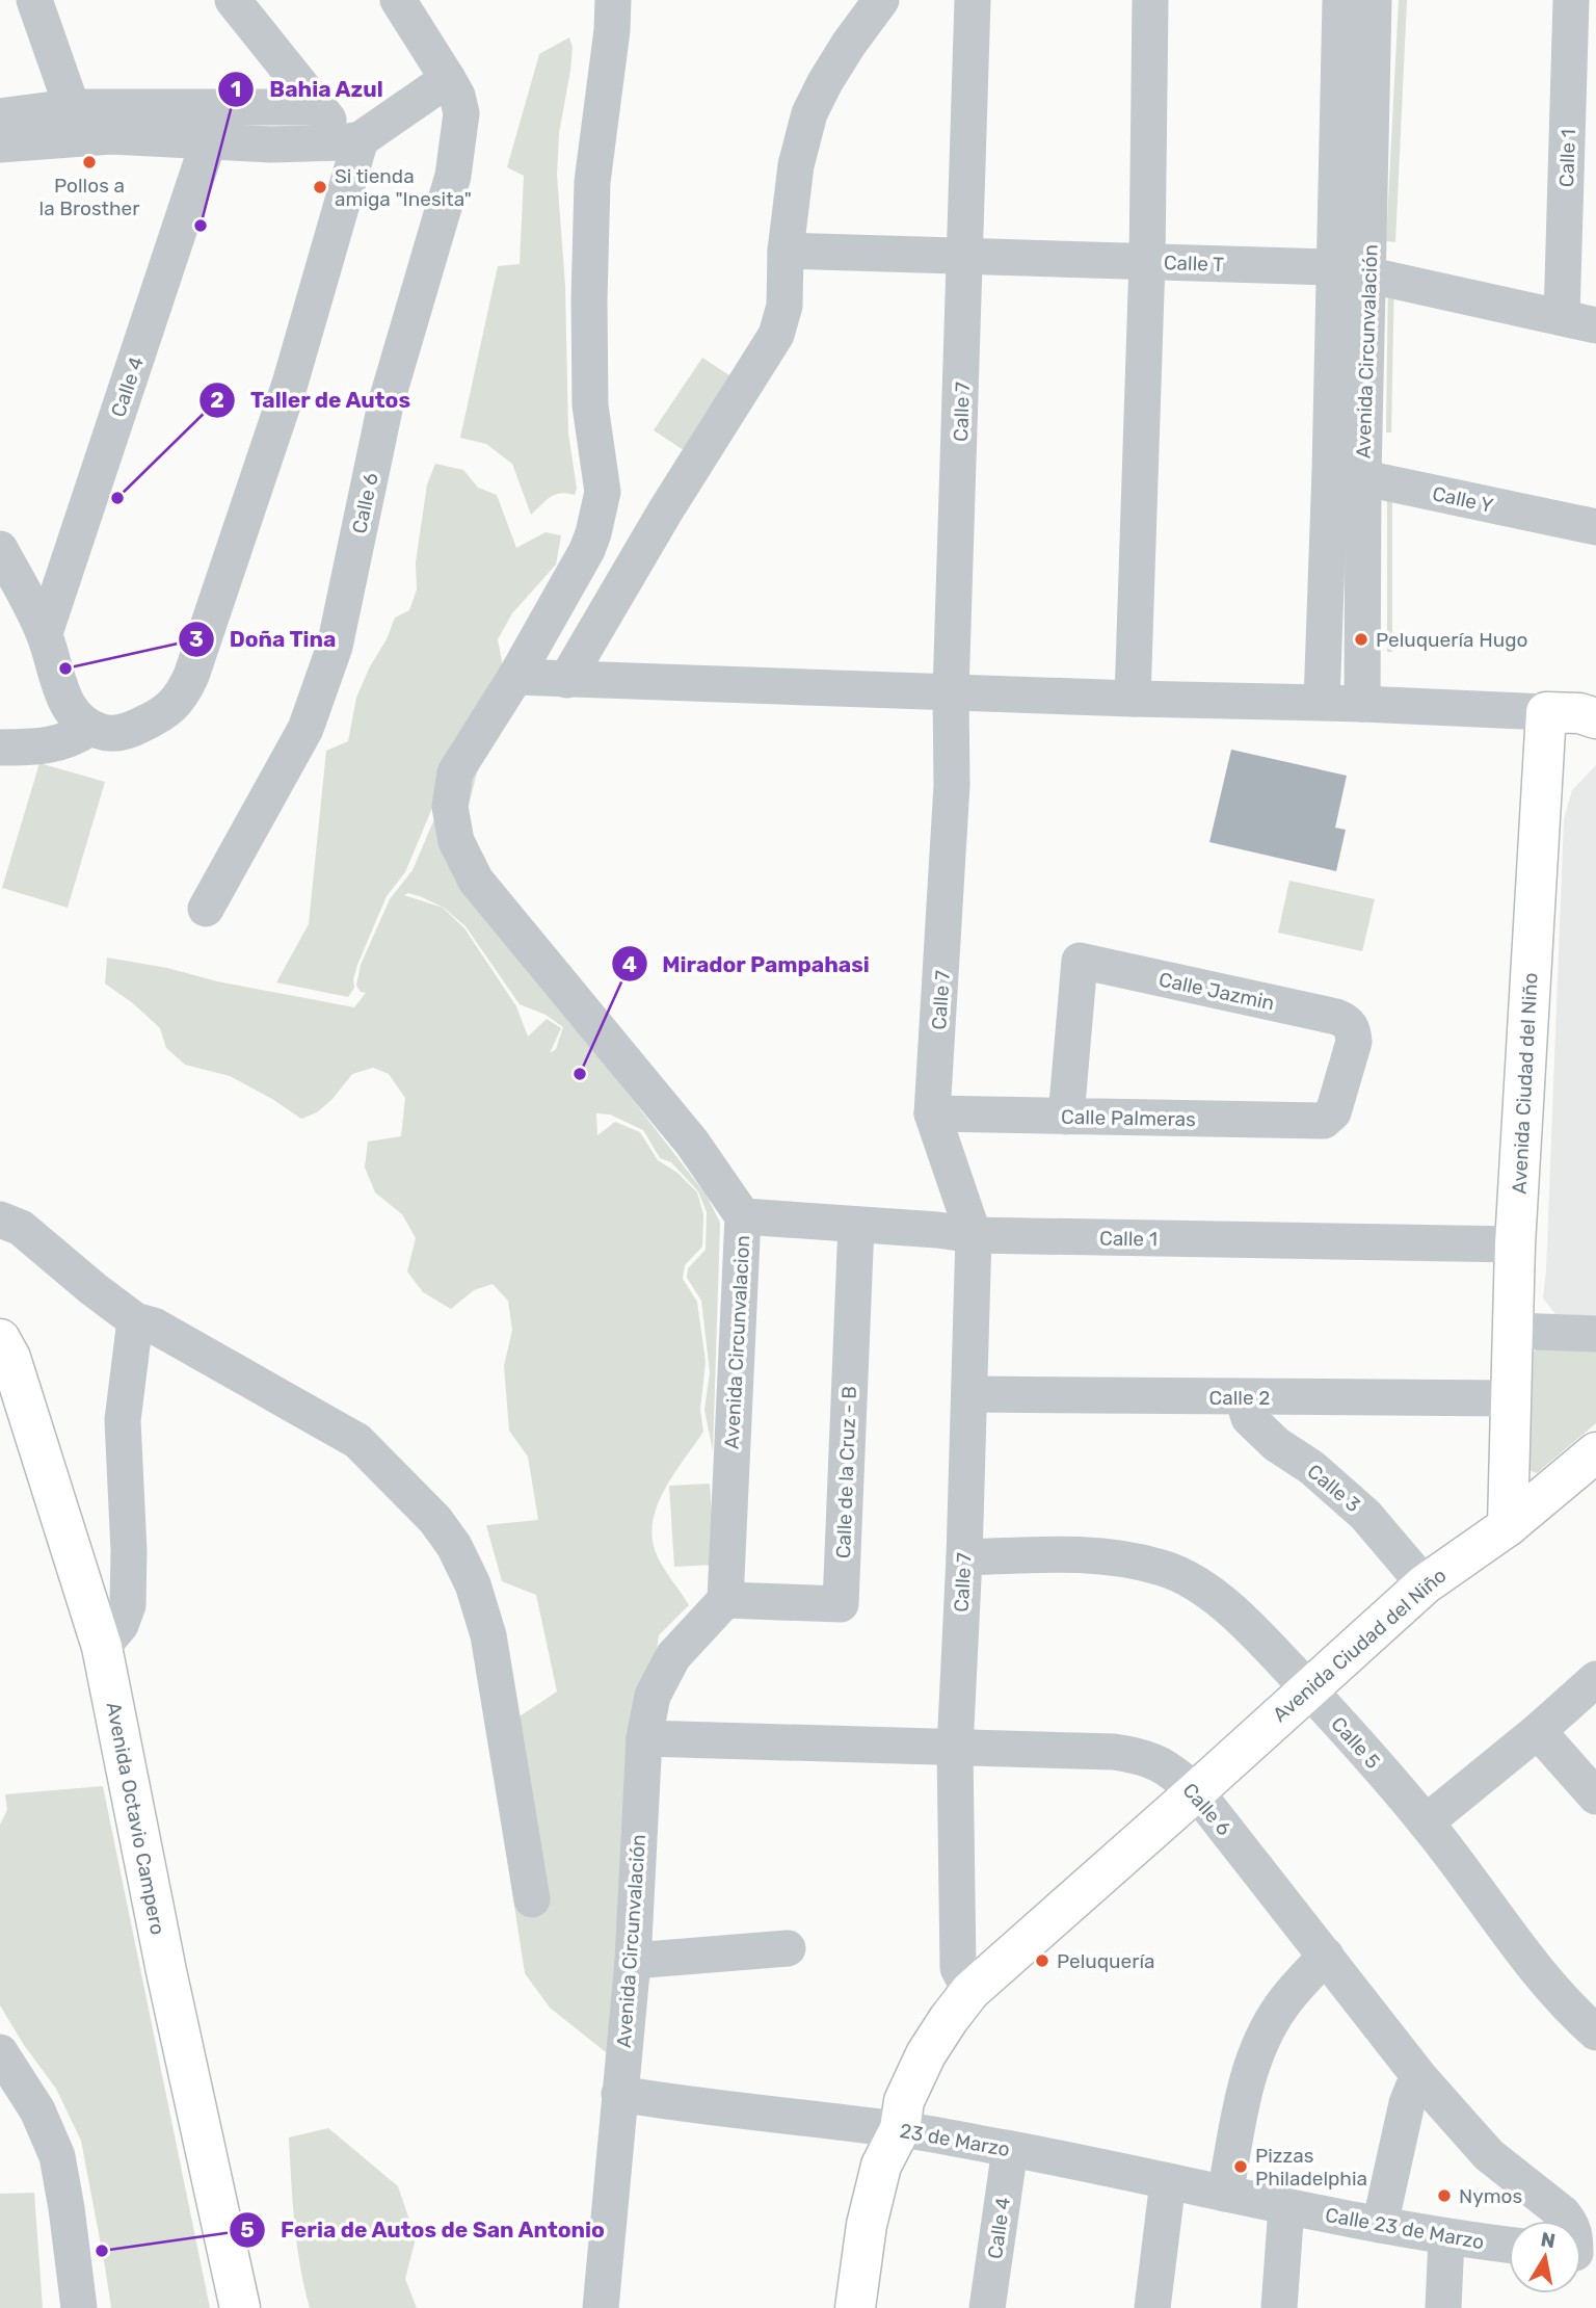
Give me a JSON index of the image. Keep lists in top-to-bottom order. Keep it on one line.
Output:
{"streets":{"main road":["Avenida Ciudad del Niño","Avenida Octavio Campero"],"street":["Calle 1","Calle T","Avenida Circunvalación","Calle 4","Calle 7","Calle Y","Calle 6","Calle Jazmin","Calle Palmeras","Avenida Circunvalacion","Calle 2","Calle de la Cruz - B","Calle 3","Calle 5","23 de Marzo","Calle 23 de Marzo"]},"crossings":[["Calle 1","Calle T"],["Calle 1","Calle 7"],["Calle 1","Avenida Ciudad del Niño"],["Calle 1","Avenida Circunvalacion"],["Calle 1","Calle de la Cruz - B"],["Calle T","Avenida Circunvalación"],["Calle T","Calle 7"],["Avenida Circunvalación","Calle Y"],["Avenida Circunvalación","Calle 6"],["Avenida Circunvalación","Avenida Circunvalacion"],["Avenida Circunvalación","Calle de la Cruz - B"],["Avenida Circunvalación","23 de Marzo"],["Calle 4","23 de Marzo"],["Calle 7","Calle 6"],["Calle 7","Avenida Ciudad del Niño"],["Calle 7","Calle Palmeras"],["Calle 7","Calle 2"],["Calle 7","Calle 5"],["Calle 6","Avenida Ciudad del Niño"],["Calle Jazmin","Calle Palmeras"],["Avenida Ciudad del Niño","Calle 2"],["Avenida Ciudad del Niño","Calle 3"],["Avenida Ciudad del Niño","Calle 5"],["Avenida Ciudad del Niño","23 de Marzo"],["Avenida Circunvalacion","Calle de la Cruz - B"],["Calle 2","Calle 3"],["23 de Marzo","Calle 23 de Marzo"]],"places":["Pollos a la Brosther","Si tienda amiga \"Inesita\"","Bahia Azul","Taller de Autos","Peluquería Hugo","Doña Tina","Mirador Pampahasi","Peluquería","Pizzas Philadelphia","Nymos","Feria de Autos de San Antonio"],"north":"top"}
